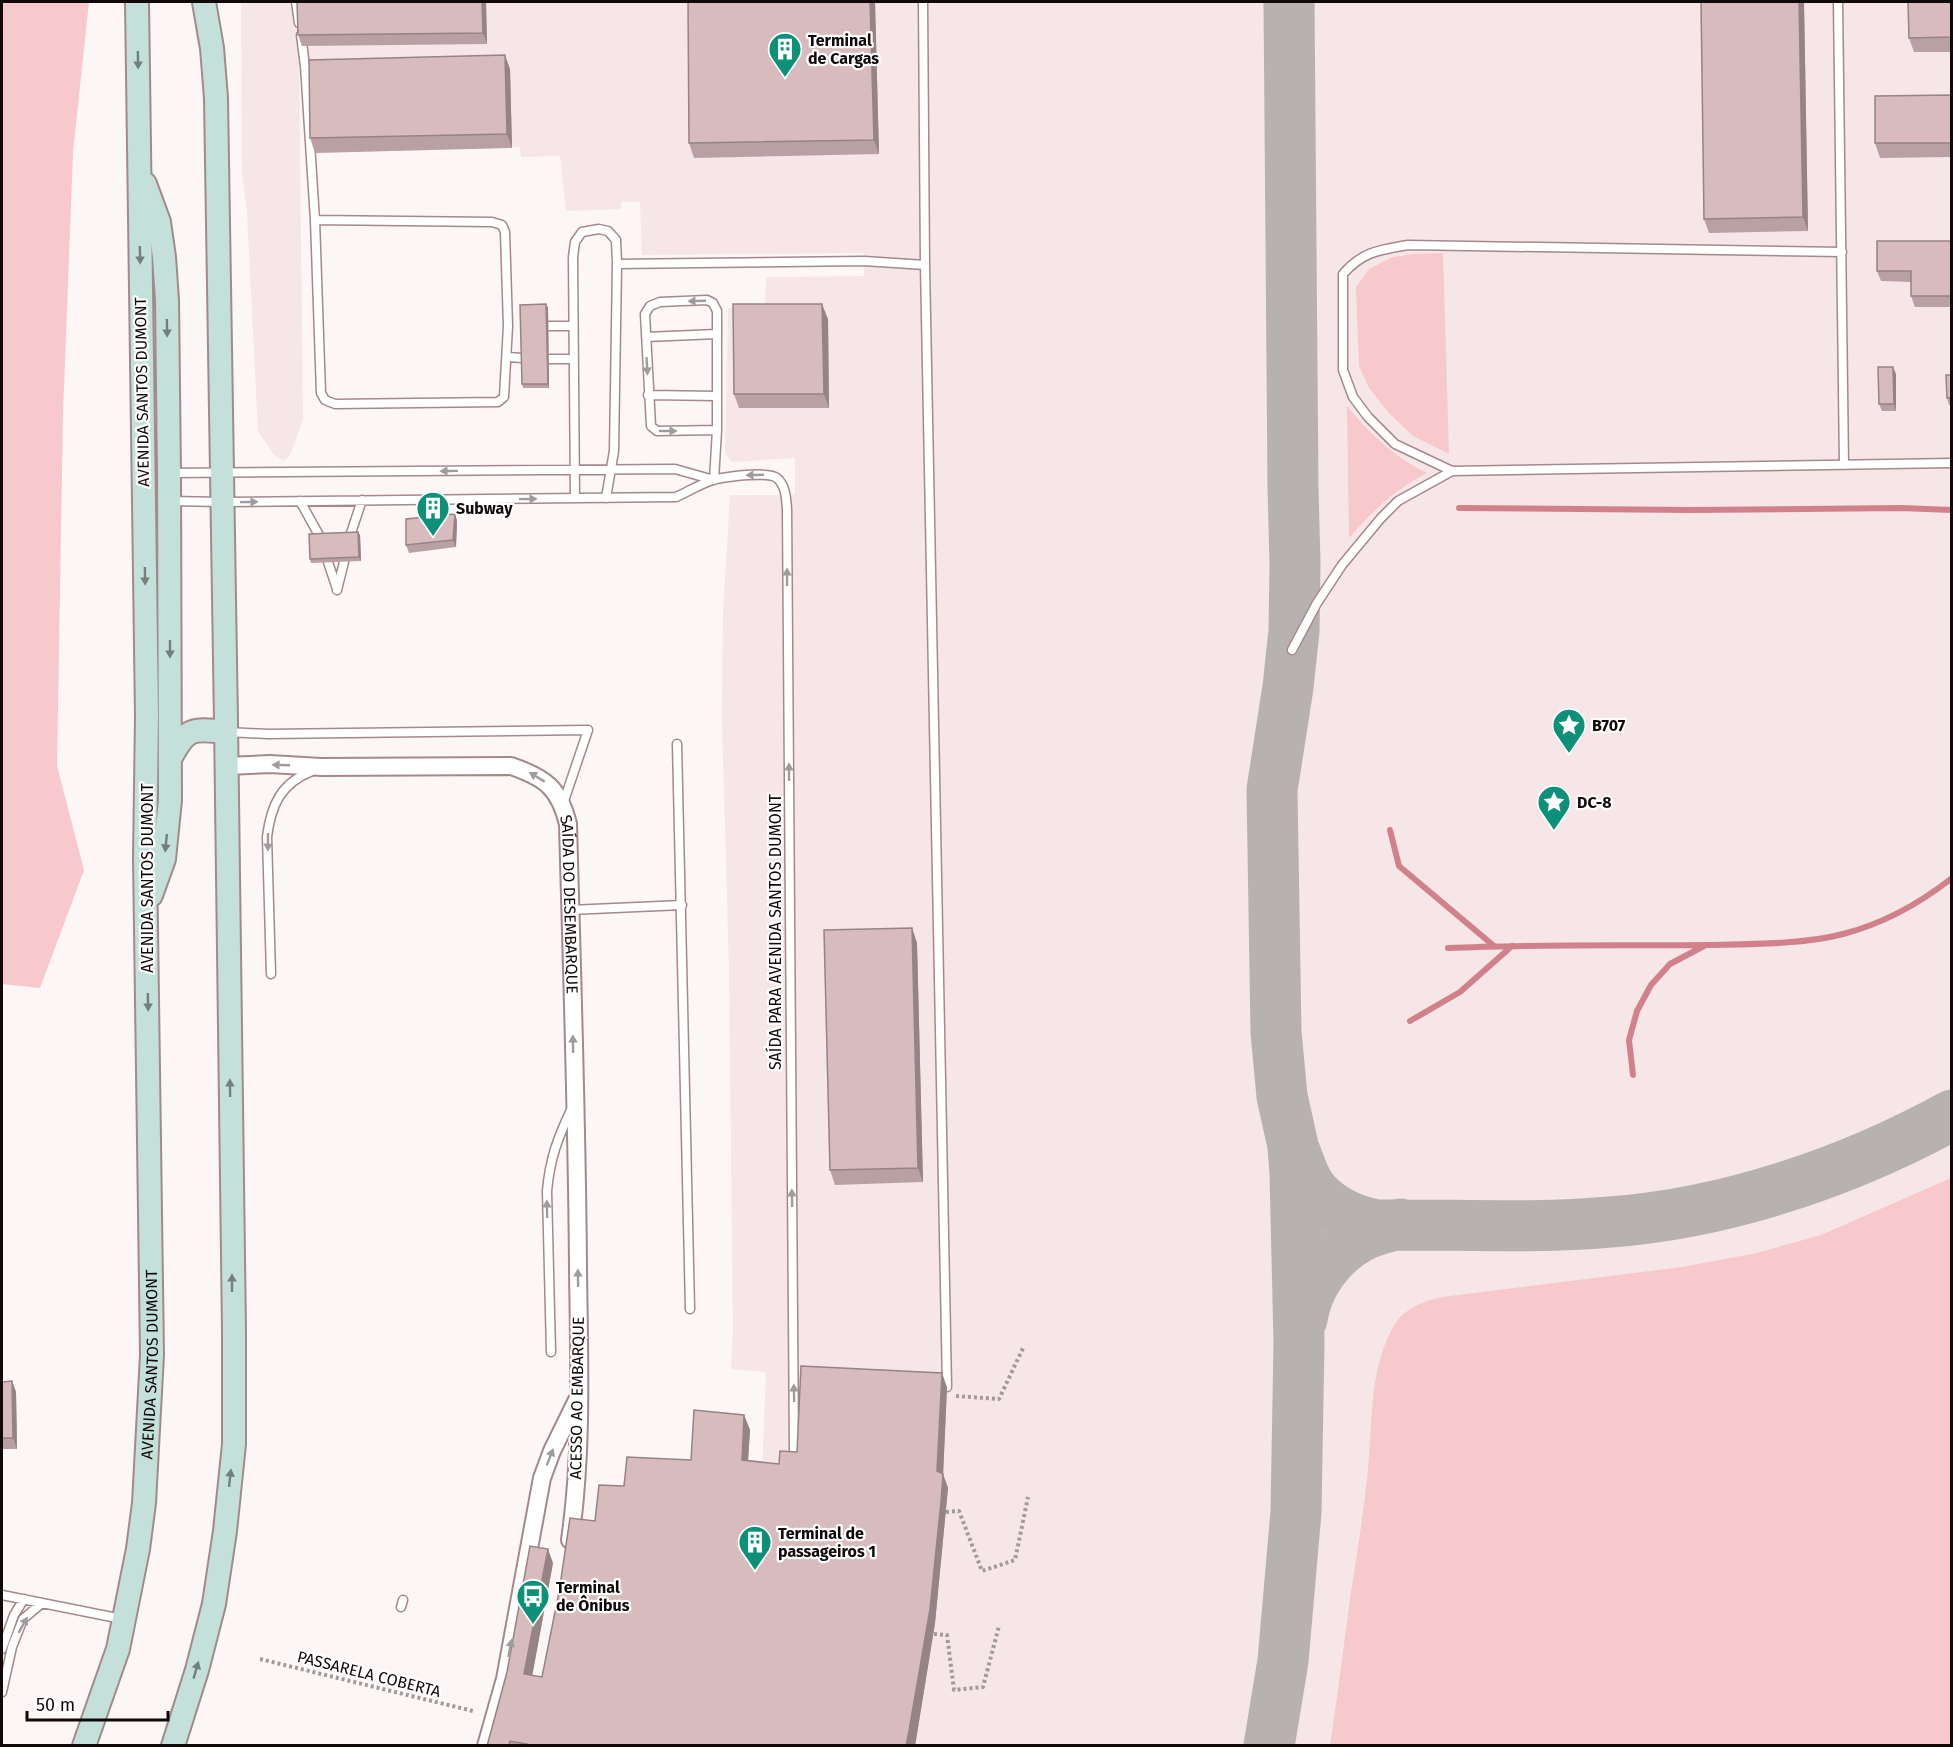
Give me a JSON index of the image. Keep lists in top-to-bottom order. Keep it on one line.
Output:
{"streets":{"main road":["AVENIDA SANTOS DUMONT"],"street":["SAÍDA DO DESEMBARQUE","ACESSO AO EMBARQUE"],"lane":["SAÍDA PARA AVENIDA SANTOS DUMONT"],"path":["PASSARELA COBERTA"]},"crossings":[["SAÍDA DO DESEMBARQUE","ACESSO AO EMBARQUE"]],"one_way":["SAÍDA PARA AVENIDA SANTOS DUMONT","ACESSO AO EMBARQUE"],"places":{"building":["Terminal de Cargas","Subway","Terminal de passageiros 1"],"place":["B707","DC-8"],"bus stop":["Terminal de Ônibus"]},"scale_bar":"50 m"}
